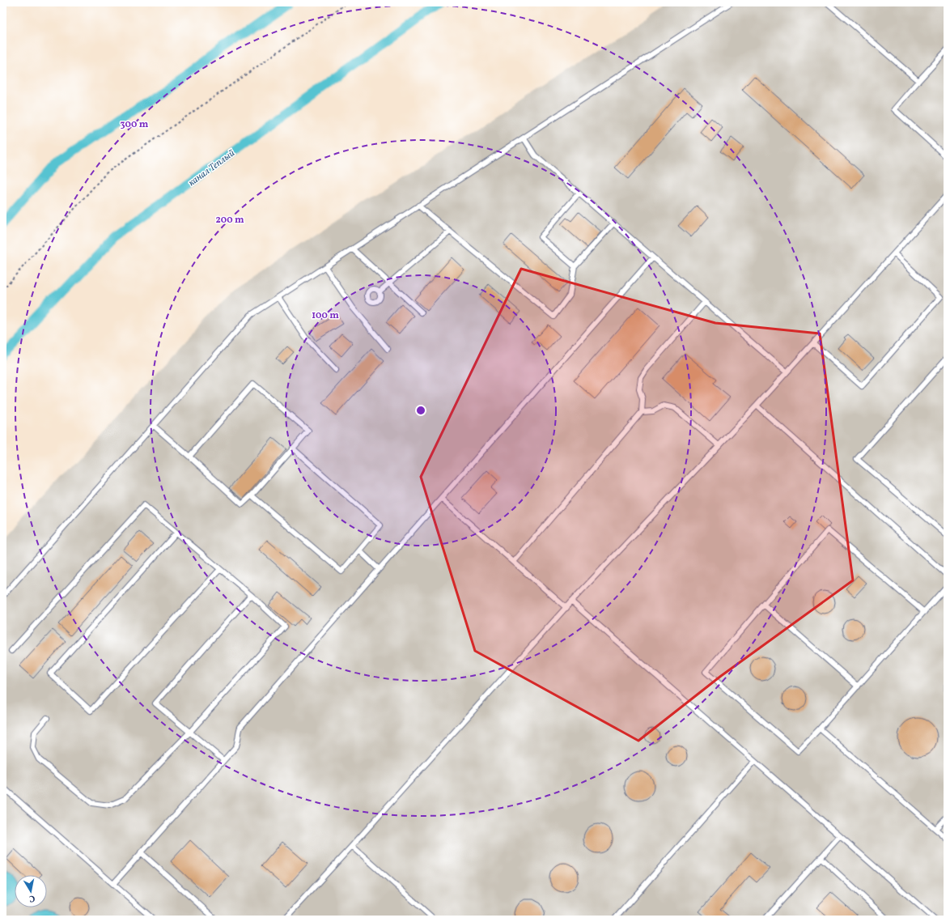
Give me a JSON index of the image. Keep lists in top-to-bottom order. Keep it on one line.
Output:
{"water":["канал Теплый"],"north":"bottom","rings":["300 m","200 m","100 m"]}
